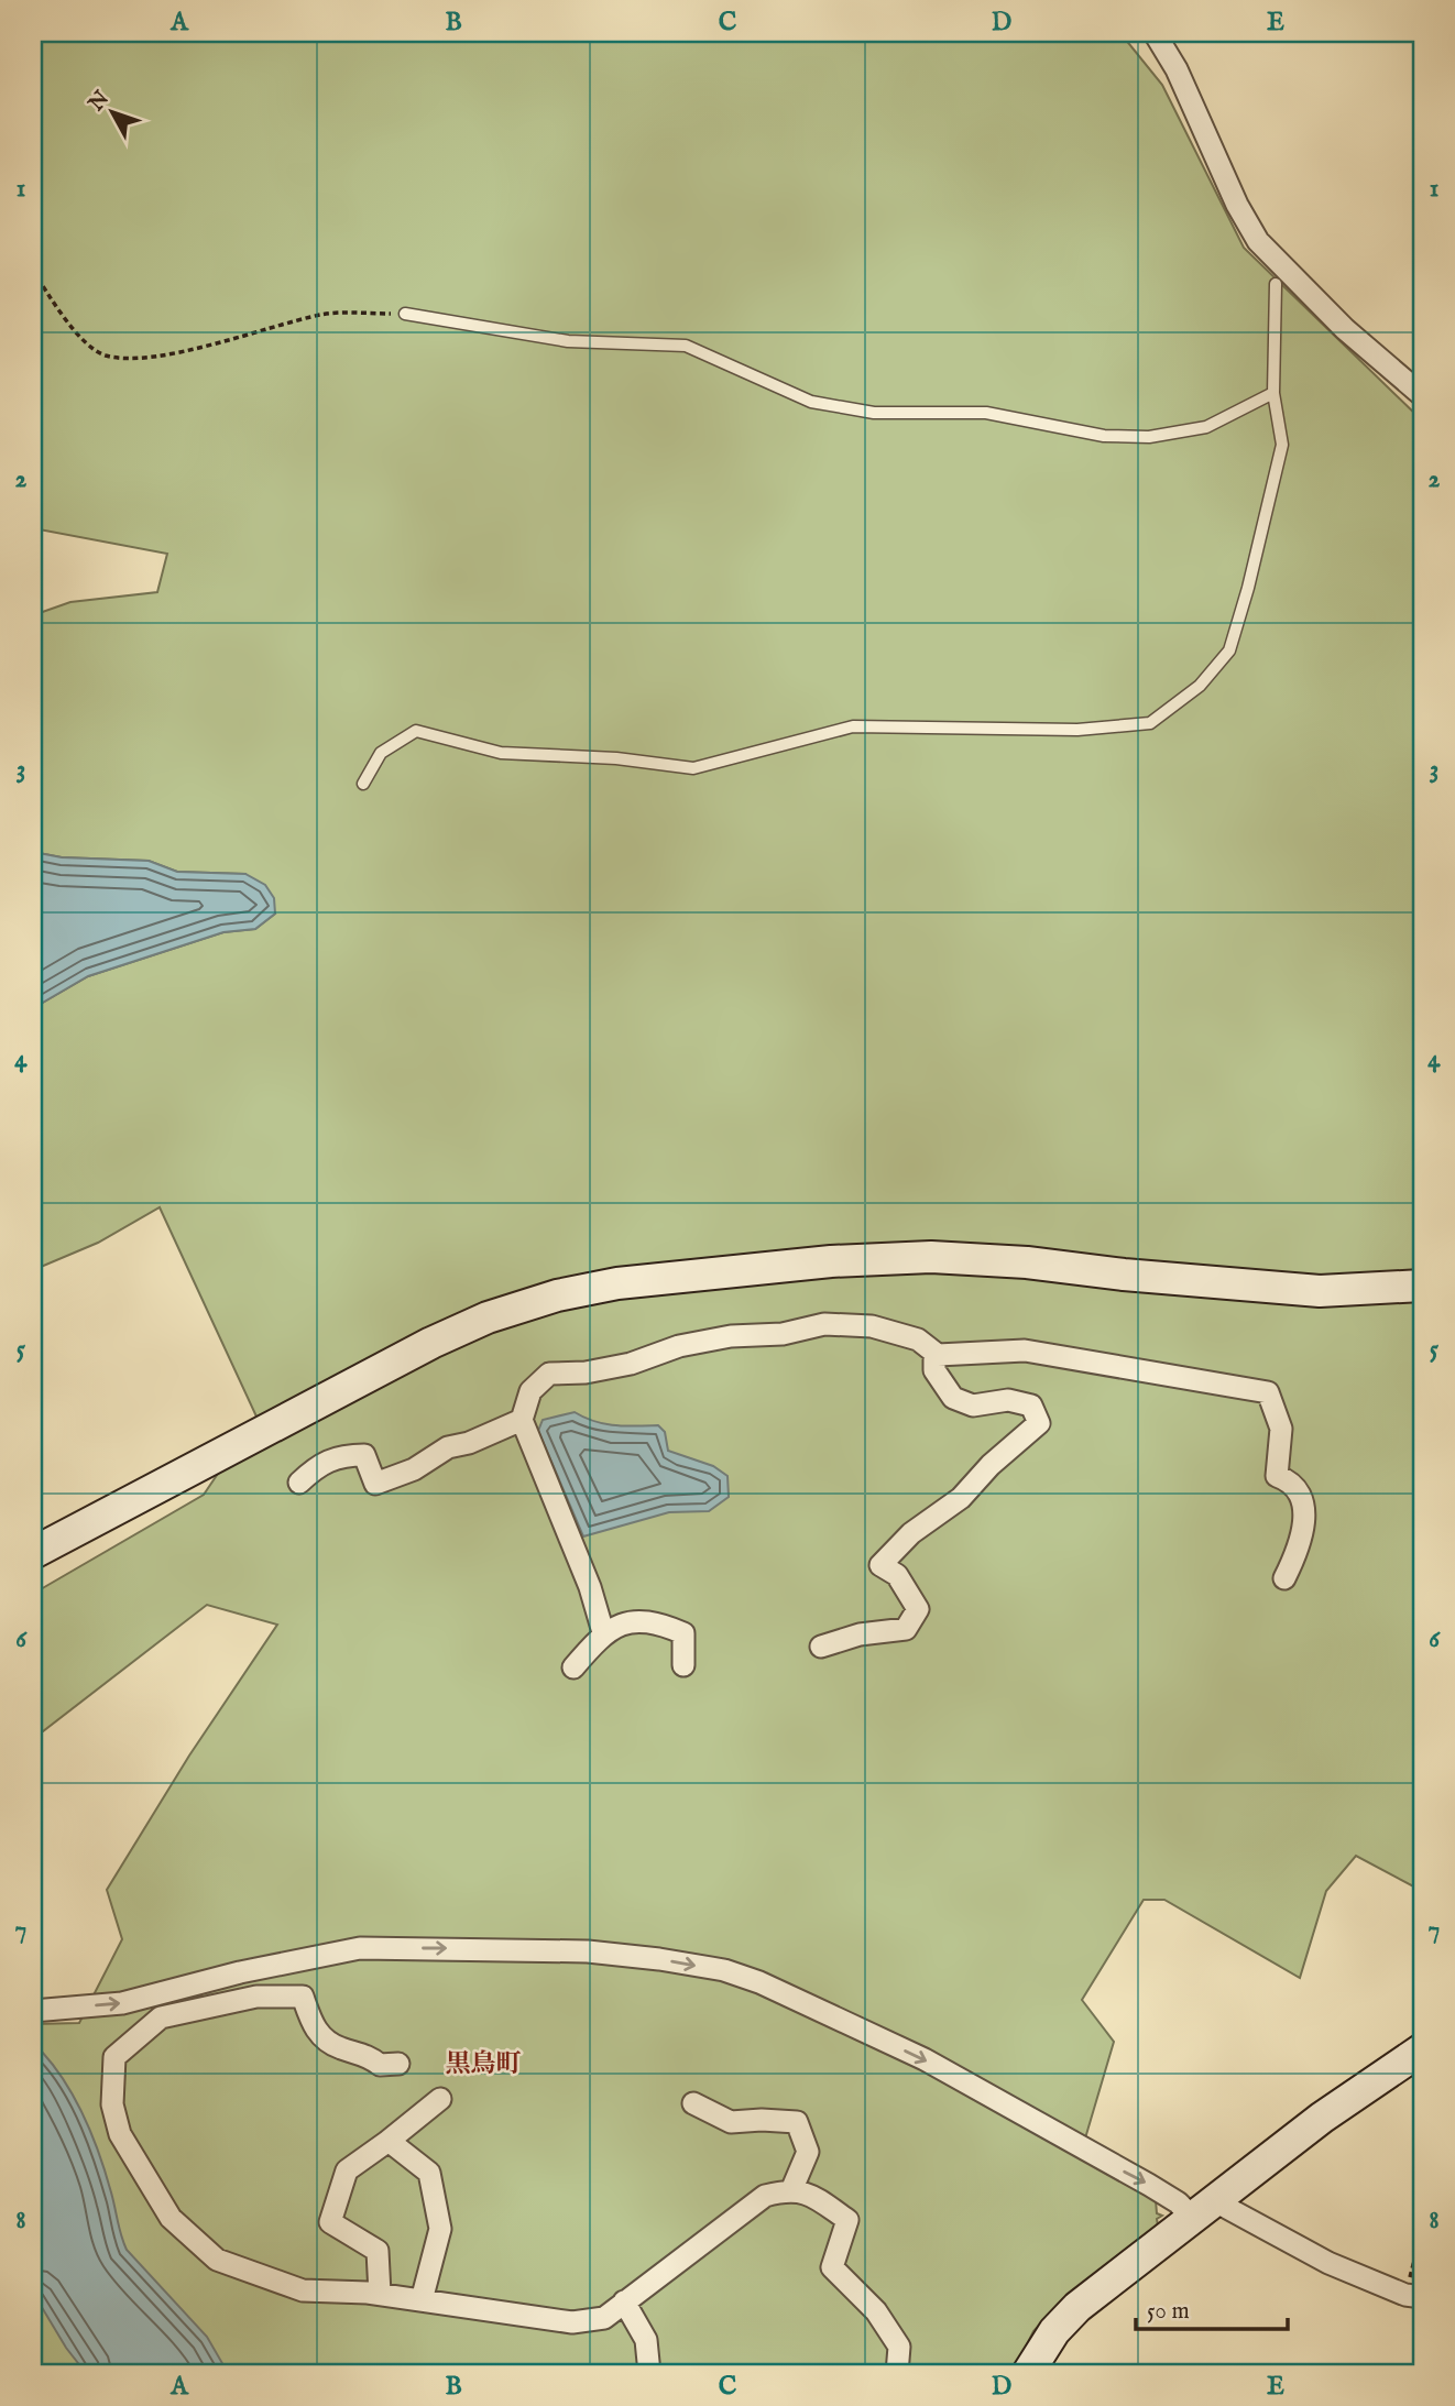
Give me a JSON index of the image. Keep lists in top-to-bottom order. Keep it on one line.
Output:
{"districts":["黒鳥町"],"scale_bar":"50 m","north":"top left","grid":{"columns":["A","B","C","D","E"],"rows":["1","2","3","4","5","6","7","8"]}}
